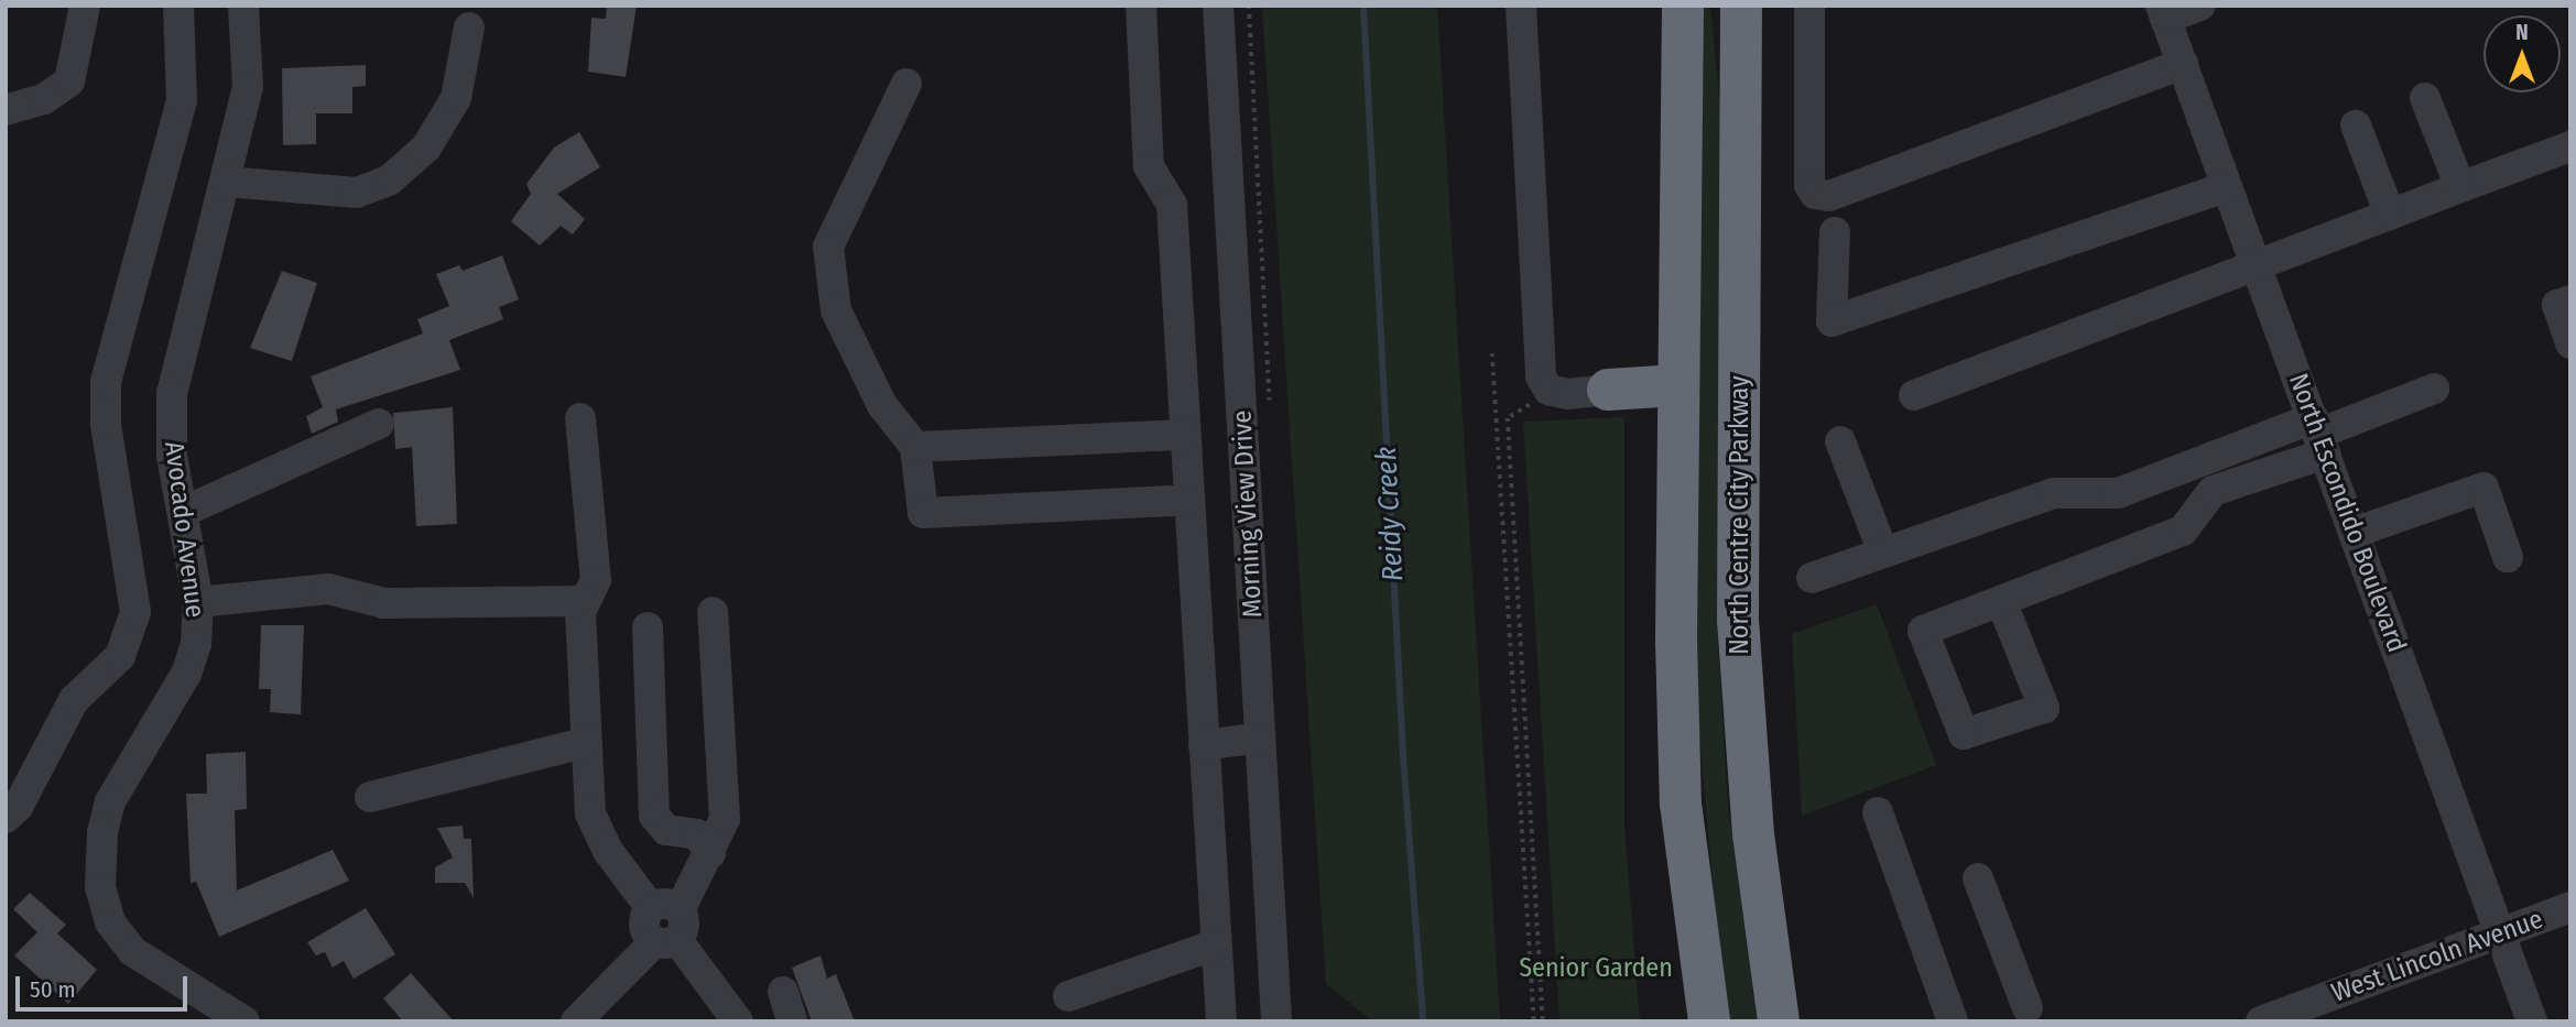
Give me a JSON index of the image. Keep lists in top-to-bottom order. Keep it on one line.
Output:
{"streets":{"highway":["North Centre City Parkway"],"street":["North Escondido Boulevard","Morning View Drive","Avocado Avenue","West Lincoln Avenue"]},"crossings":[["North Escondido Boulevard","West Lincoln Avenue"]],"water":["Reidy Creek"],"parks":["Senior Garden"],"scale_bar":"50 m","north":"top"}
